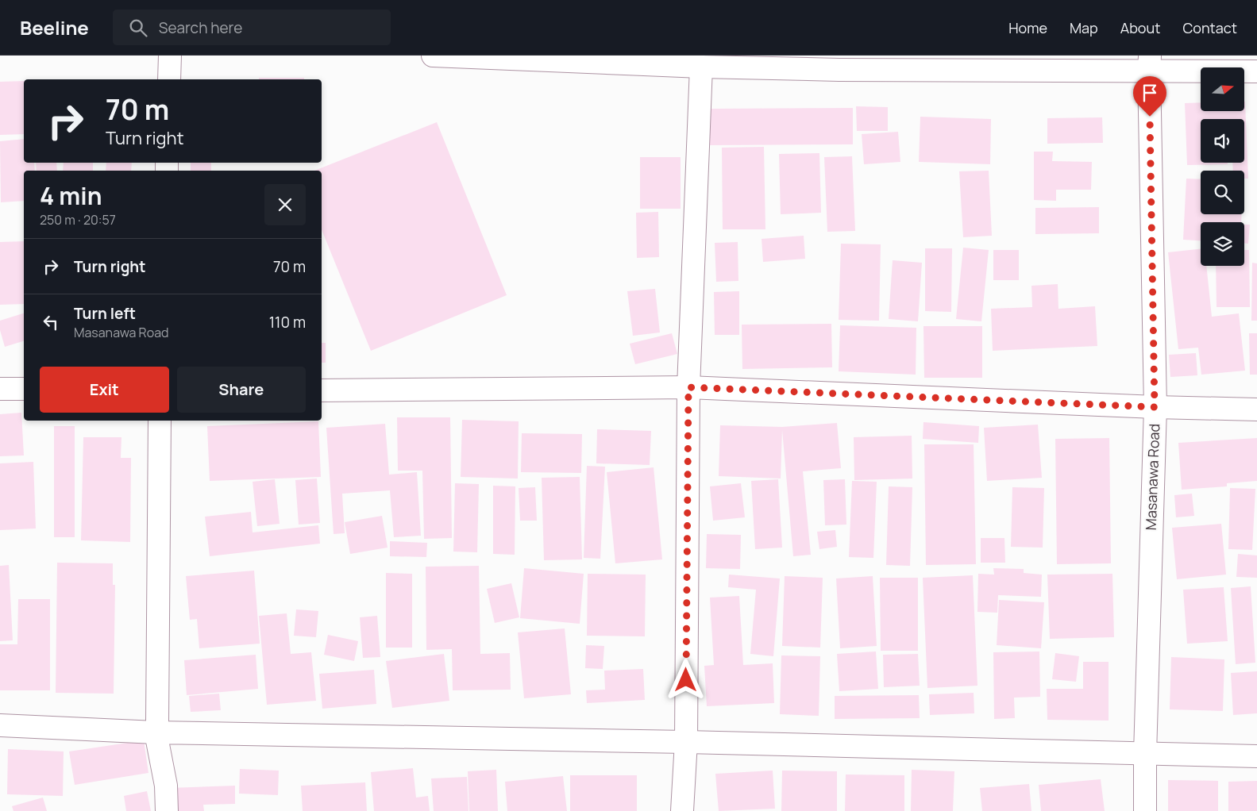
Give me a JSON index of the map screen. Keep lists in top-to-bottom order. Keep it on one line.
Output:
{"streets":{"street":["Masanawa Road"]},"north":"right","page":{"header":"Beeline","search":"Search here","nav":["Home","Map","About","Contact"],"turn":["70 m","Turn right"],"heading":["4 min","250 m · 20:57"],"list":[{"name":"Turn right","value":"70 m"},{"name":"Turn left","note":"Masanawa Road","value":"110 m"}],"buttons":["Exit","Share"]}}
